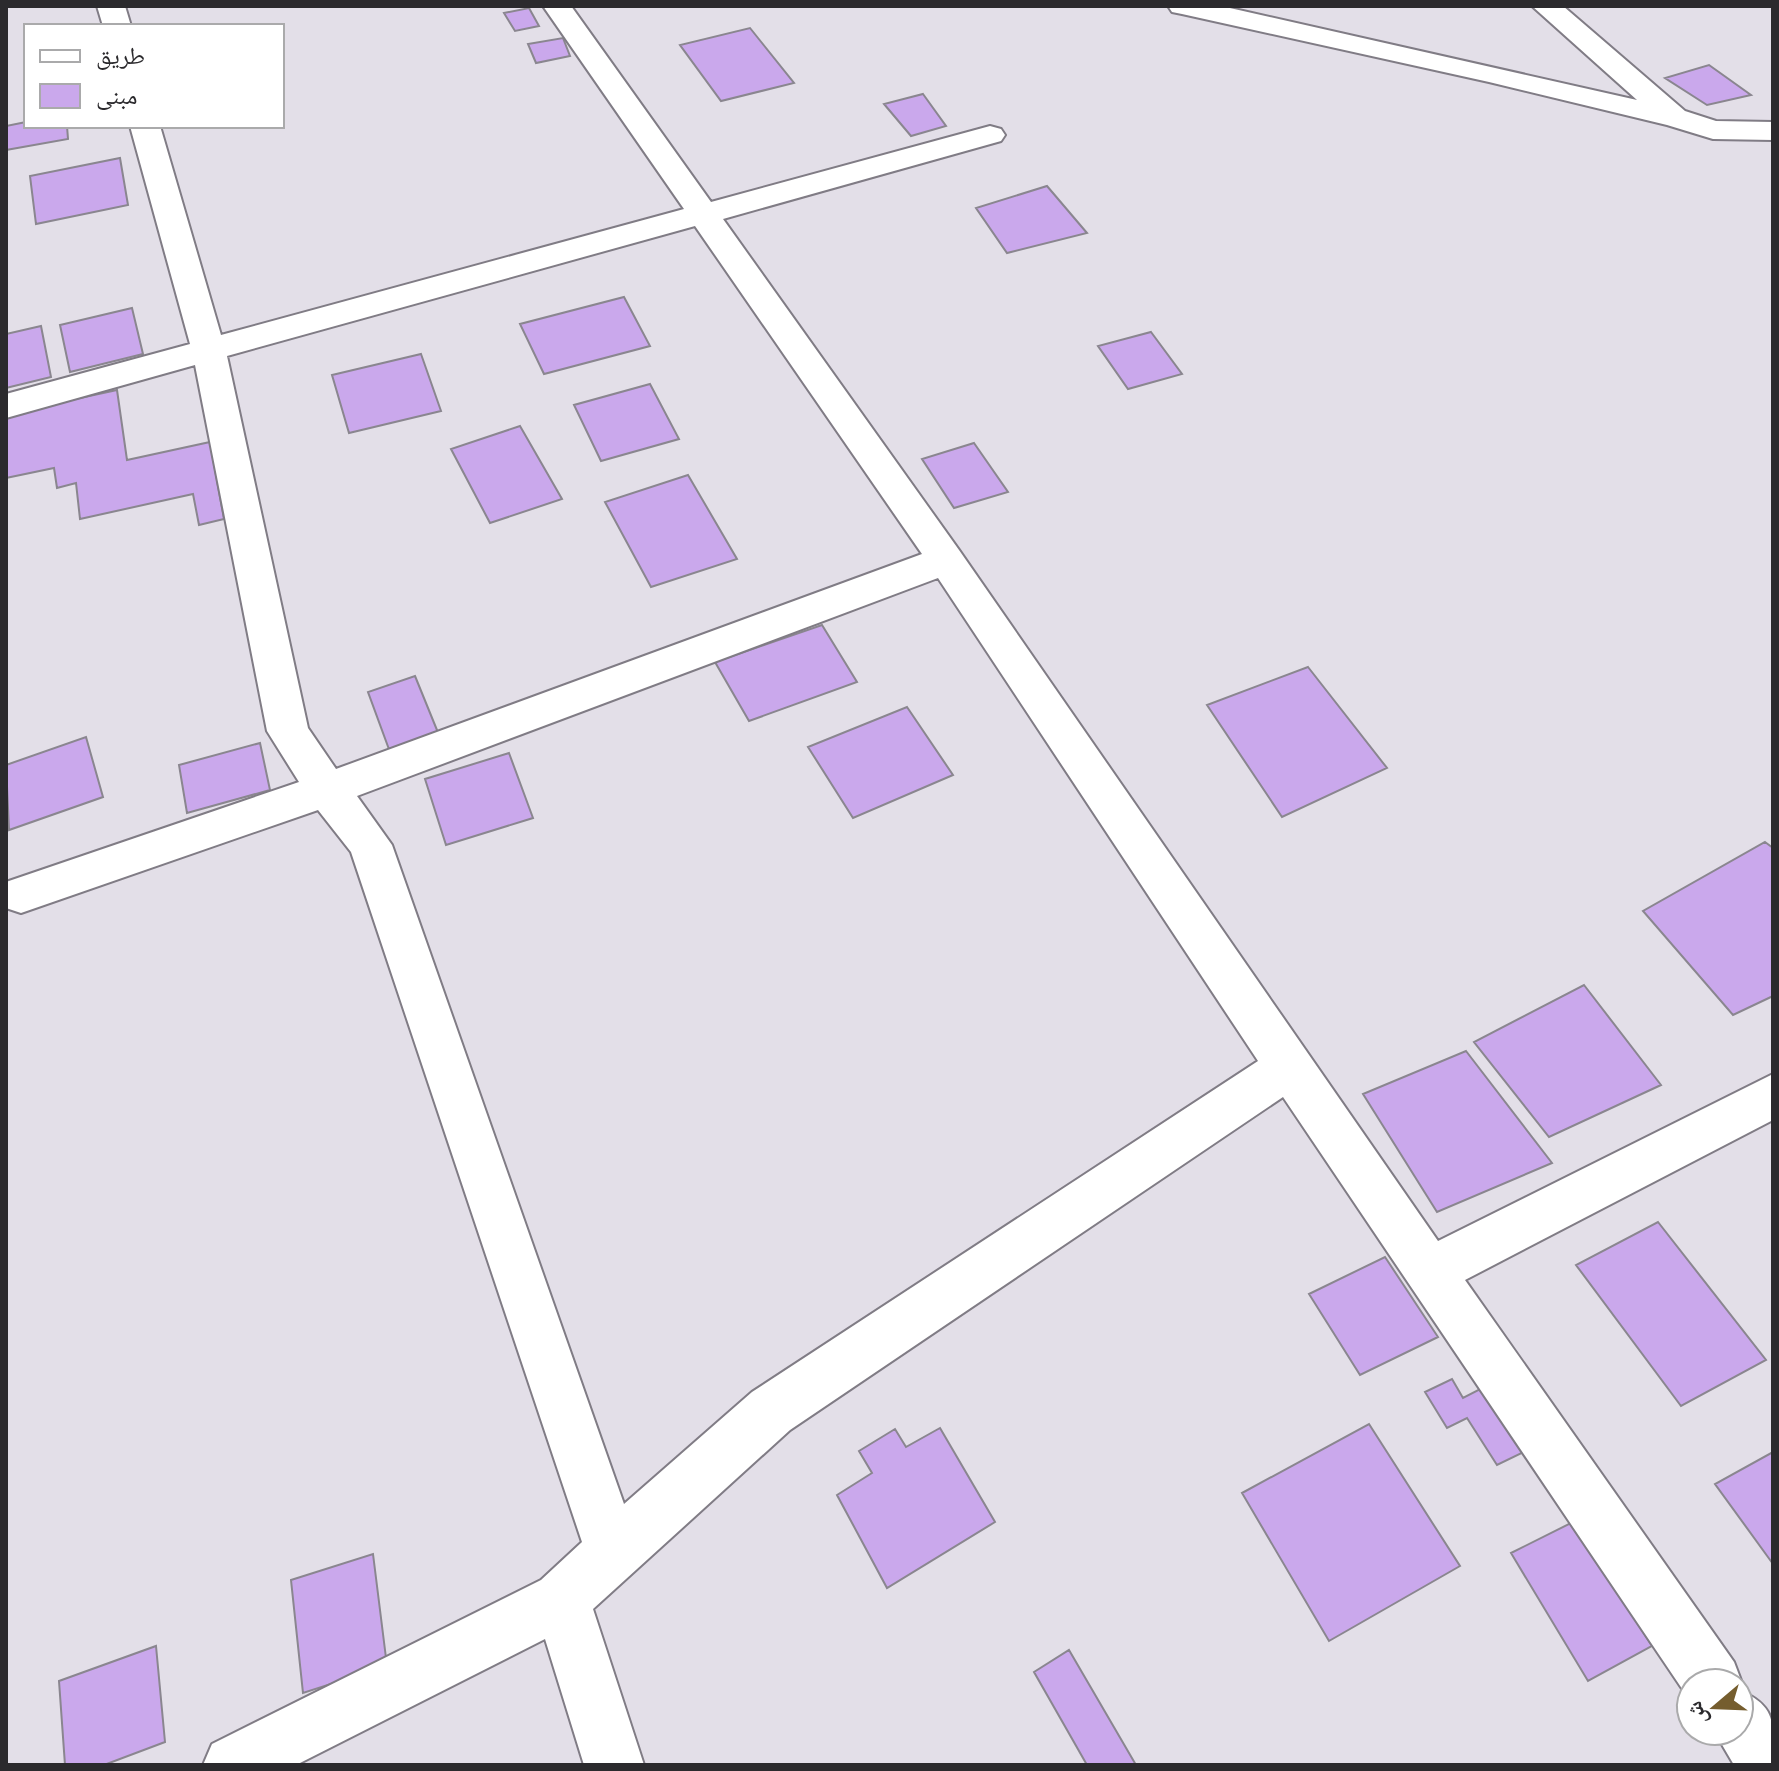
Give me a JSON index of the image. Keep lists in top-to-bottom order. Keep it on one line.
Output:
{"legend":["طريق","مبنى"],"north":"left"}
